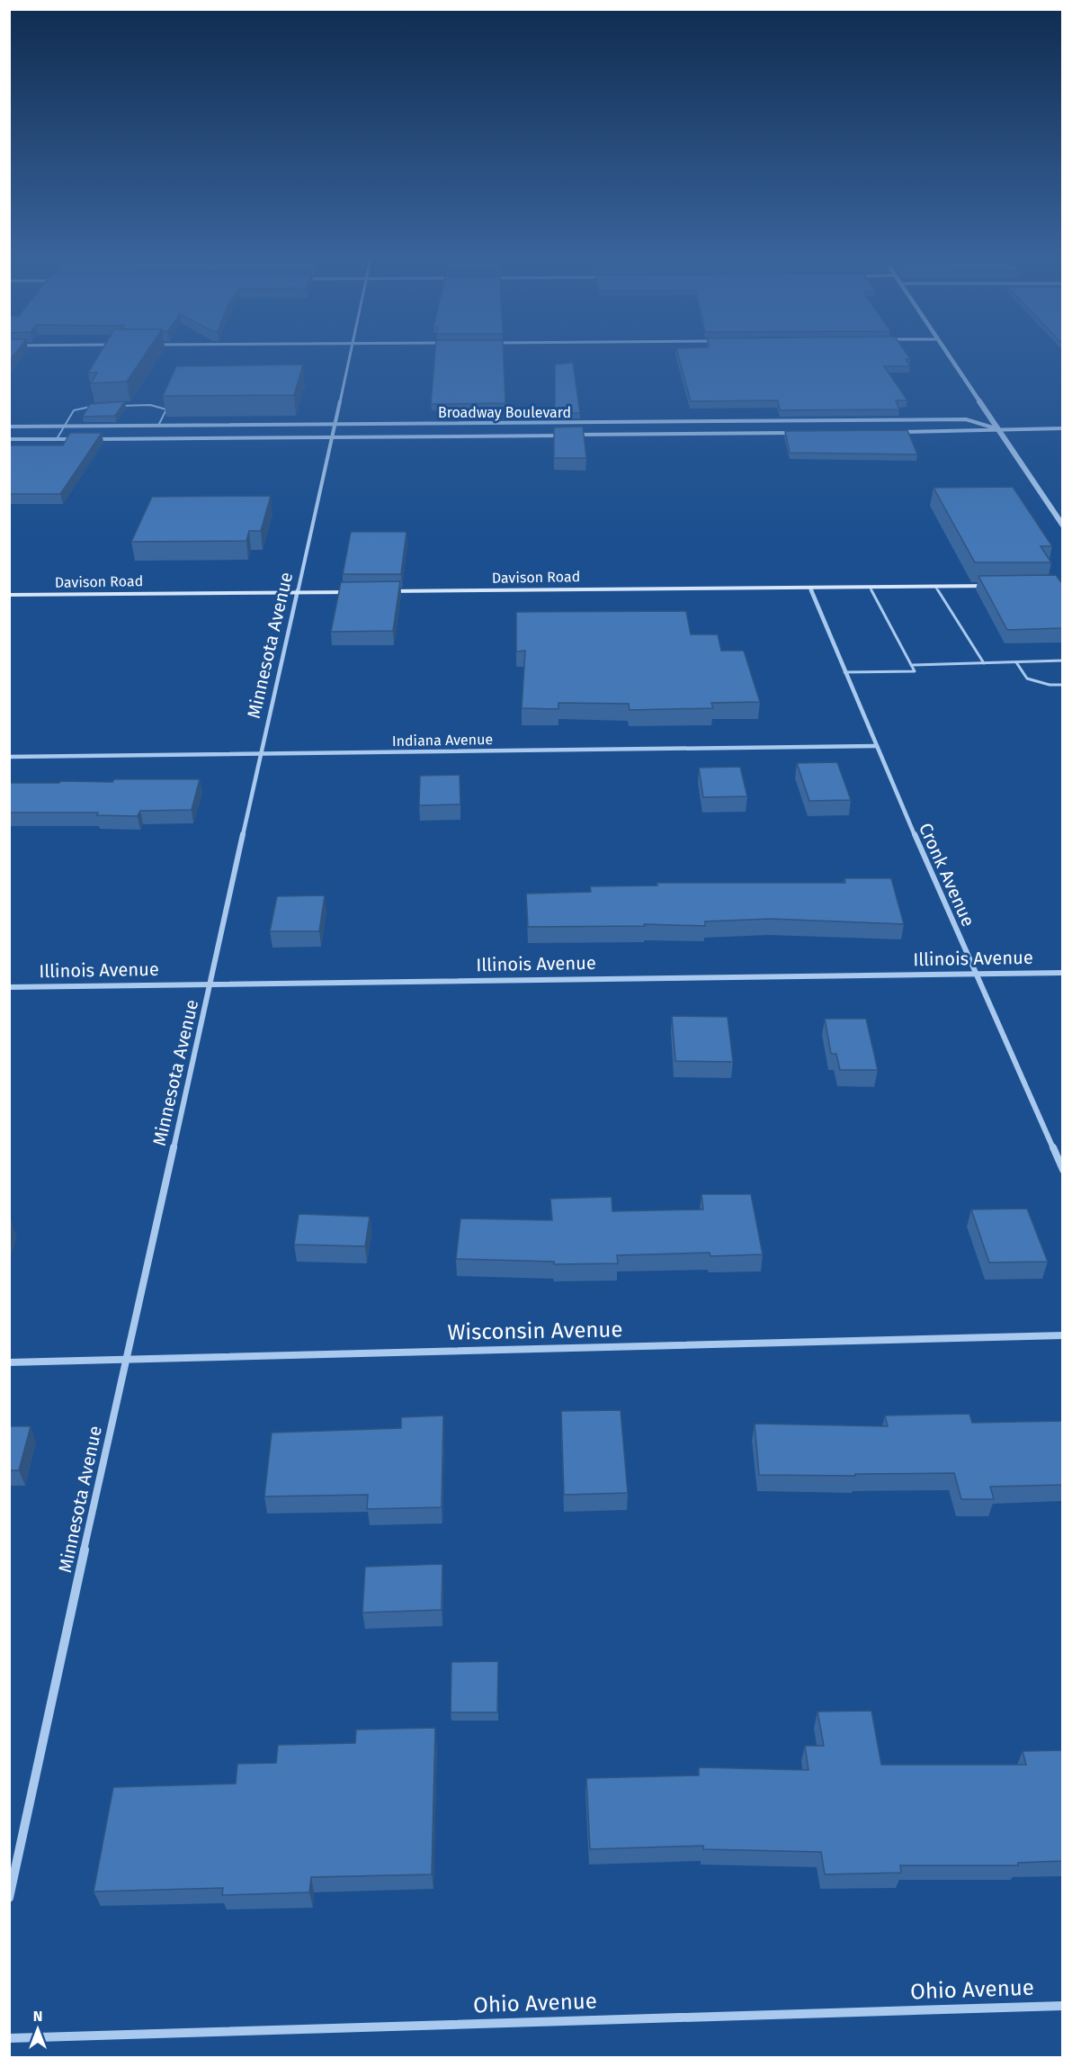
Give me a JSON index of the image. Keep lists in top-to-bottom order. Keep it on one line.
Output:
{"streets":{"main road":["Davison Road"],"street":["Broadway Boulevard","Minnesota Avenue","Indiana Avenue","Cronk Avenue","Illinois Avenue","Wisconsin Avenue","Ohio Avenue"]},"crossings":[["Broadway Boulevard","Minnesota Avenue"],["Davison Road","Minnesota Avenue"],["Davison Road","Cronk Avenue"],["Minnesota Avenue","Indiana Avenue"],["Minnesota Avenue","Illinois Avenue"],["Minnesota Avenue","Wisconsin Avenue"],["Indiana Avenue","Cronk Avenue"],["Cronk Avenue","Illinois Avenue"]],"north":"top"}
